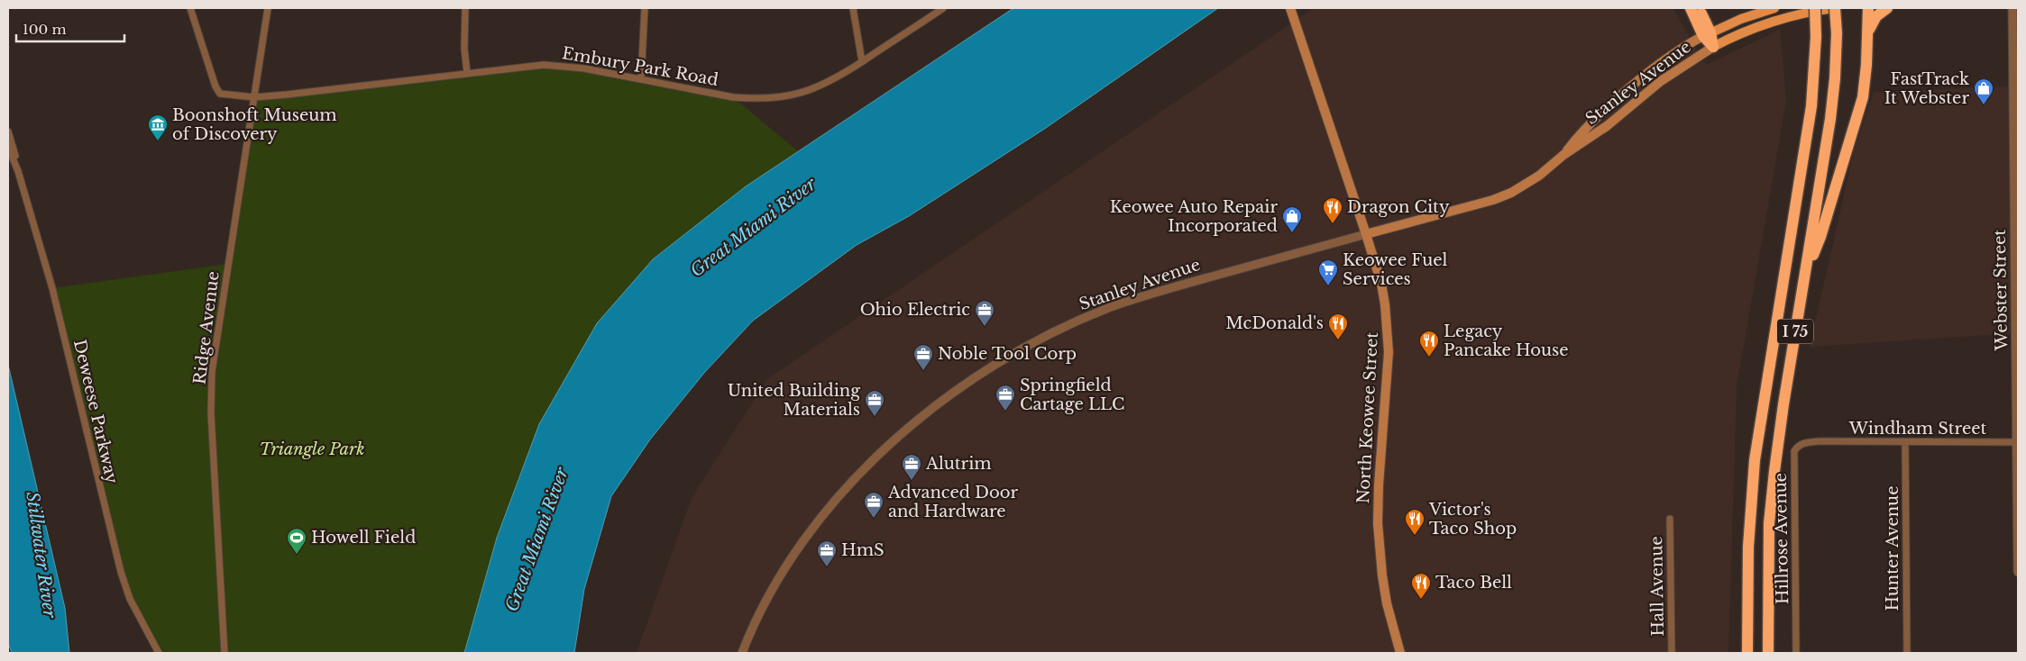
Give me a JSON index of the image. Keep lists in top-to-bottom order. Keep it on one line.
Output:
{"streets":{"highway":["I 75"],"main road":["Stanley Avenue","North Keowee Street"],"street":["Embury Park Road","Webster Street","Ridge Avenue","Deweese Parkway","Windham Street","Hillrose Avenue","Hunter Avenue","Hall Avenue"]},"crossings":[["Embury Park Road","Ridge Avenue"],["Stanley Avenue","I 75"],["Stanley Avenue","North Keowee Street"],["Webster Street","Windham Street"],["Windham Street","Hillrose Avenue"],["Windham Street","Hunter Avenue"]],"water":["Great Miami River","Stillwater River"],"parks":["Triangle Park"],"places":{"shop":["FastTrack It Webster","Keowee Auto Repair Incorporated"],"museum":["Boonshoft Museum of Discovery"],"restaurant":["Dragon City","McDonald's","Legacy Pancake House","Victor's Taco Shop","Taco Bell"],"supermarket":["Keowee Fuel Services"],"office":["Ohio Electric","Noble Tool Corp","Springfield Cartage LLC","United Building Materials","Alutrim","Advanced Door and Hardware","HmS"],"sports":["Howell Field"]},"scale_bar":"100 m"}
